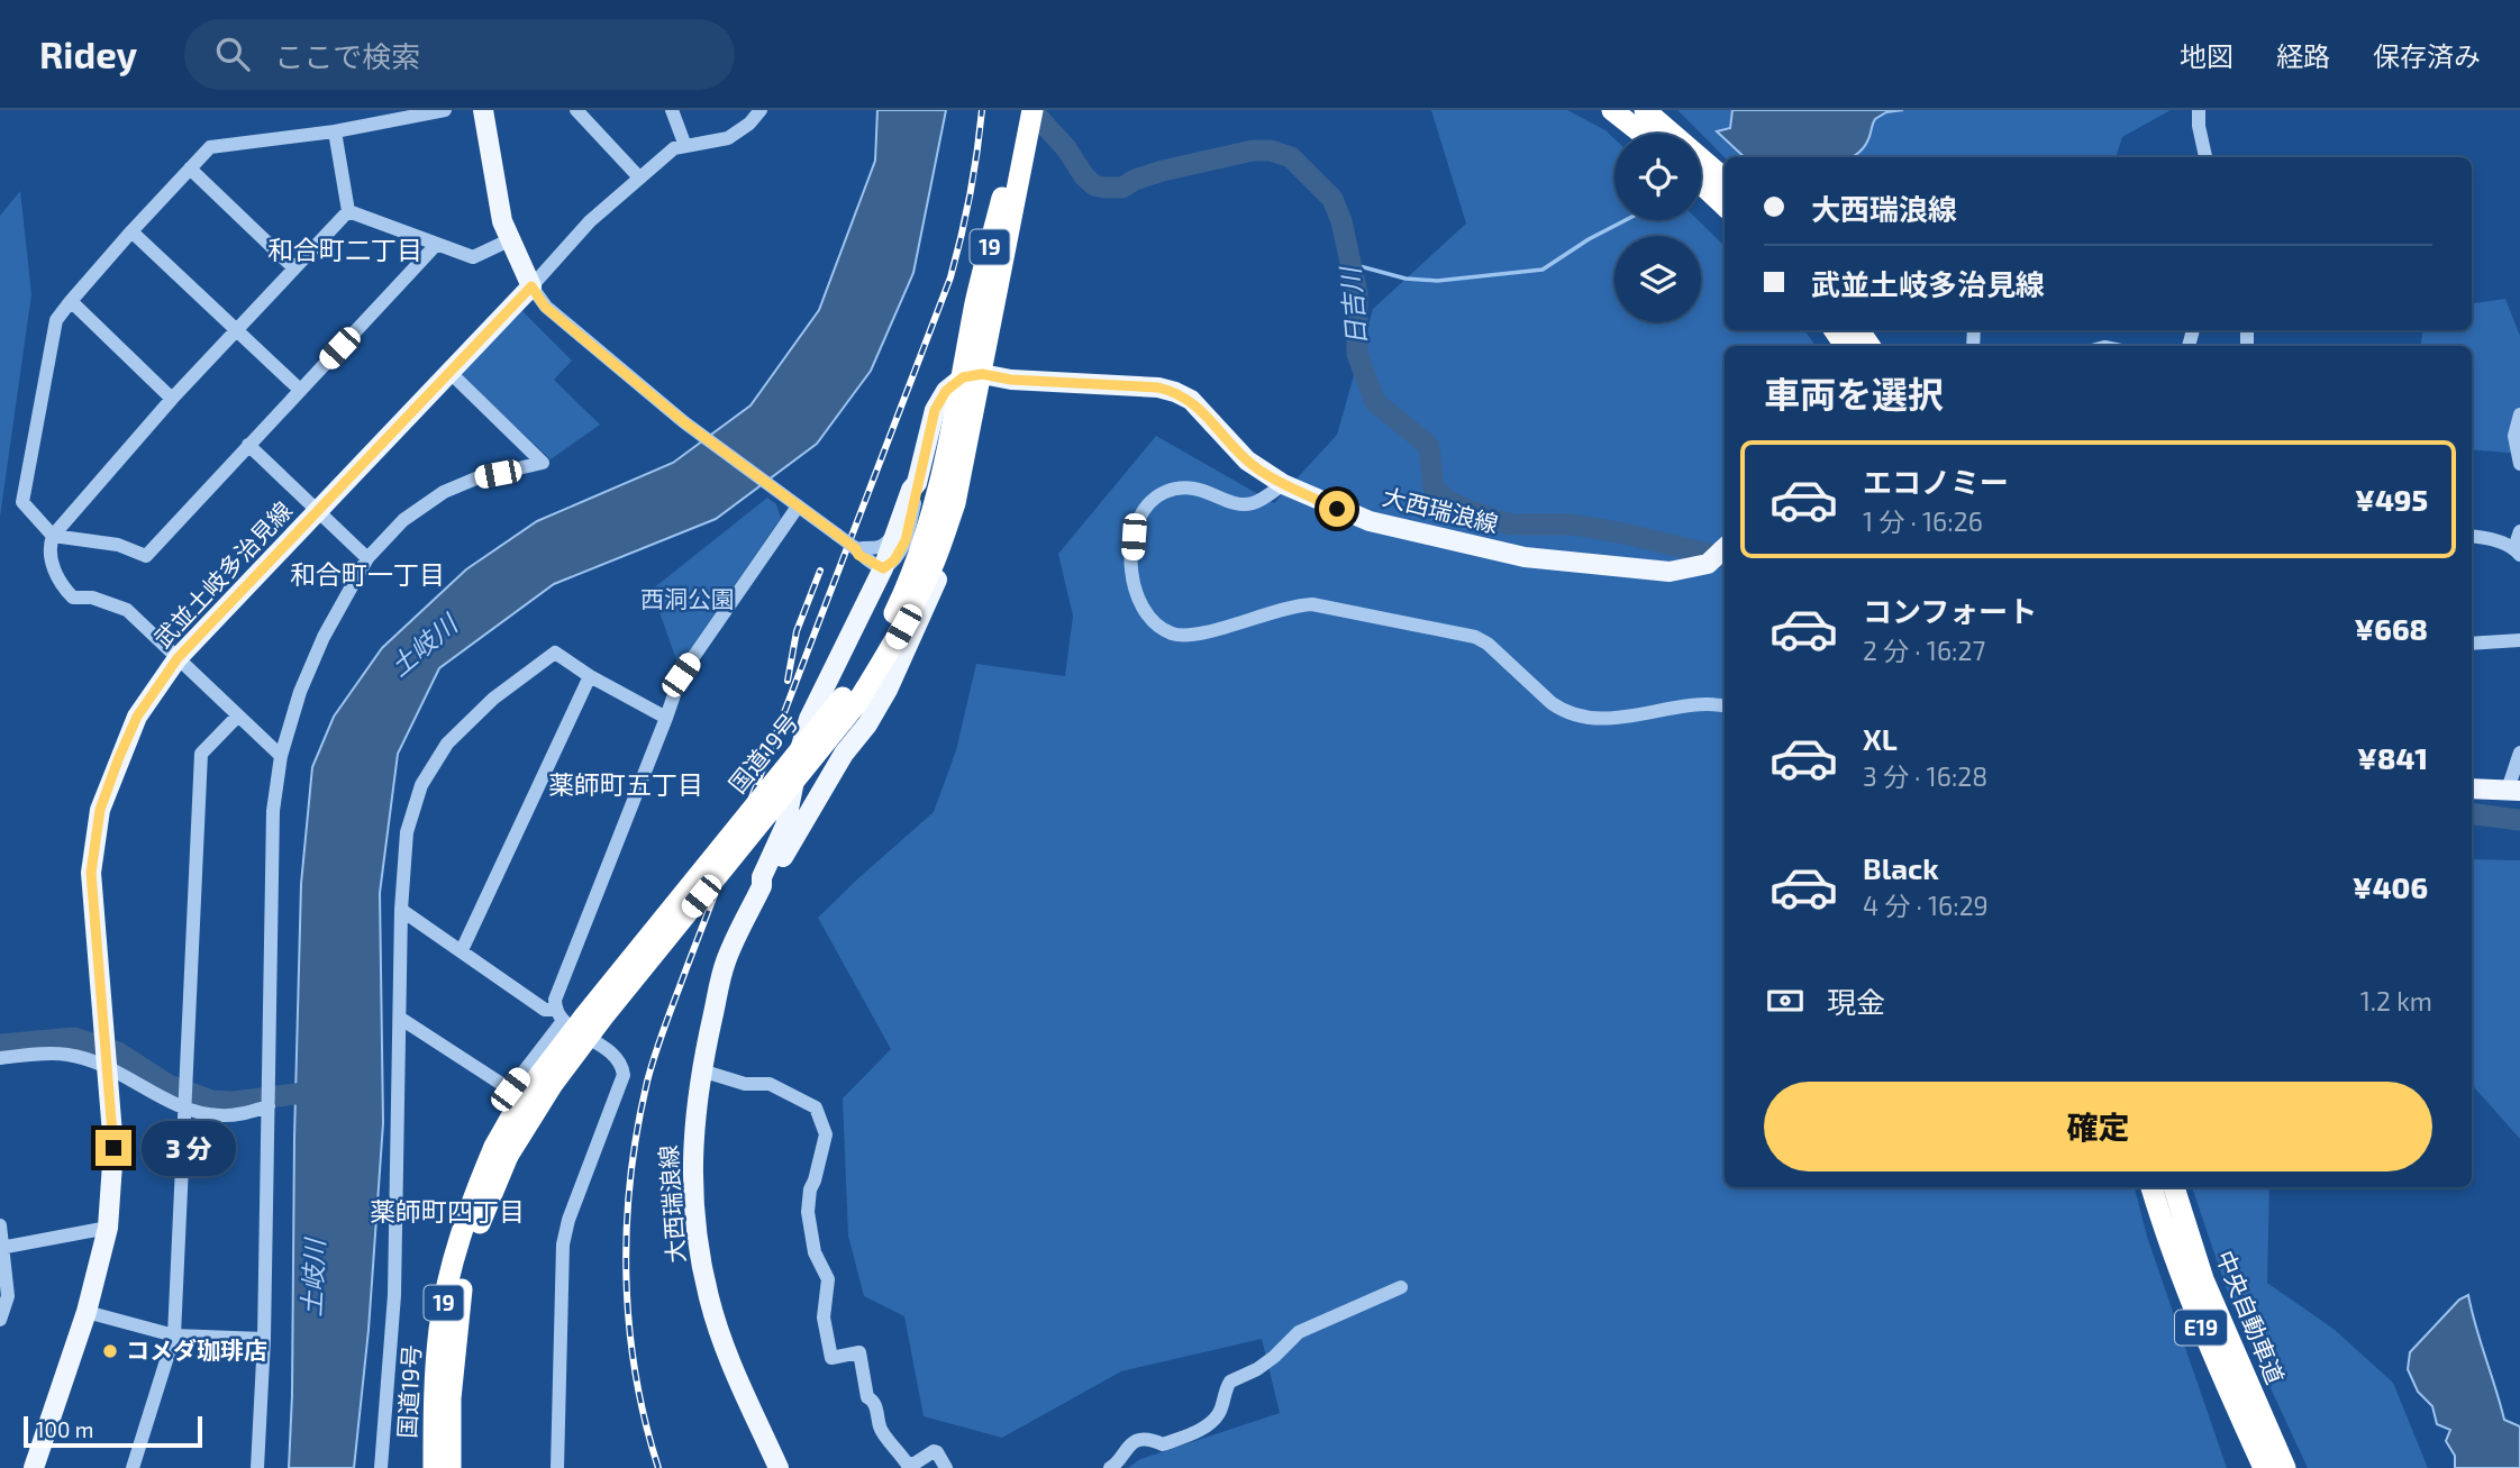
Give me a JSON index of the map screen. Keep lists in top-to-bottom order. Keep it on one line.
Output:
{"streets":{"highway":["19","国道19号","中央自動車道","E19"],"main road":["大西瑞浪線","武並土岐多治見線"]},"crossings":[["大西瑞浪線","国道19号"]],"districts":["和合町二丁目","和合町一丁目","薬師町五丁目","薬師町四丁目"],"water":["日吉川","土岐川"],"parks":["西洞公園"],"places":["コメダ珈琲店"],"scale_bar":"100 m","page":{"header":"Ridey","search":"ここで検索","nav":["地図","経路","保存済み"],"banner":["大西瑞浪線","武並土岐多治見線"],"heading":"車両を選択","list":[{"name":"エコノミー","note":"1 分 · 16:26","value":"¥495"},{"name":"コンフォート","note":"2 分 · 16:27","value":"¥668"},{"name":"XL","note":"3 分 · 16:28","value":"¥841"},{"name":"Black","note":"4 分 · 16:29","value":"¥406"}],"pay":["現金","1.2 km"],"buttons":"確定","bubble":"3 分","scale":"100 m"}}
